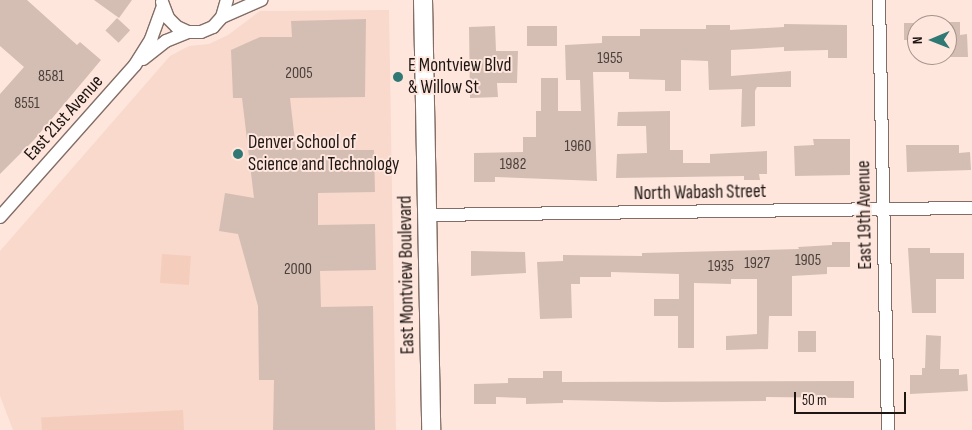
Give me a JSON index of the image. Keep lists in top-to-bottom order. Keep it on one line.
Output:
{"streets":{"main road":["East Montview Boulevard"],"street":["East 21st Avenue","North Wabash Street","East 19th Avenue"]},"crossings":[["North Wabash Street","East 19th Avenue"],["North Wabash Street","East Montview Boulevard"]],"places":["E Montview Blvd & Willow St","Denver School of Science and Technology"],"house_numbers":["1955","2005","8581","8551","1960","1982","1905","1927","1935","2000"],"scale_bar":"50 m","north":"left"}
